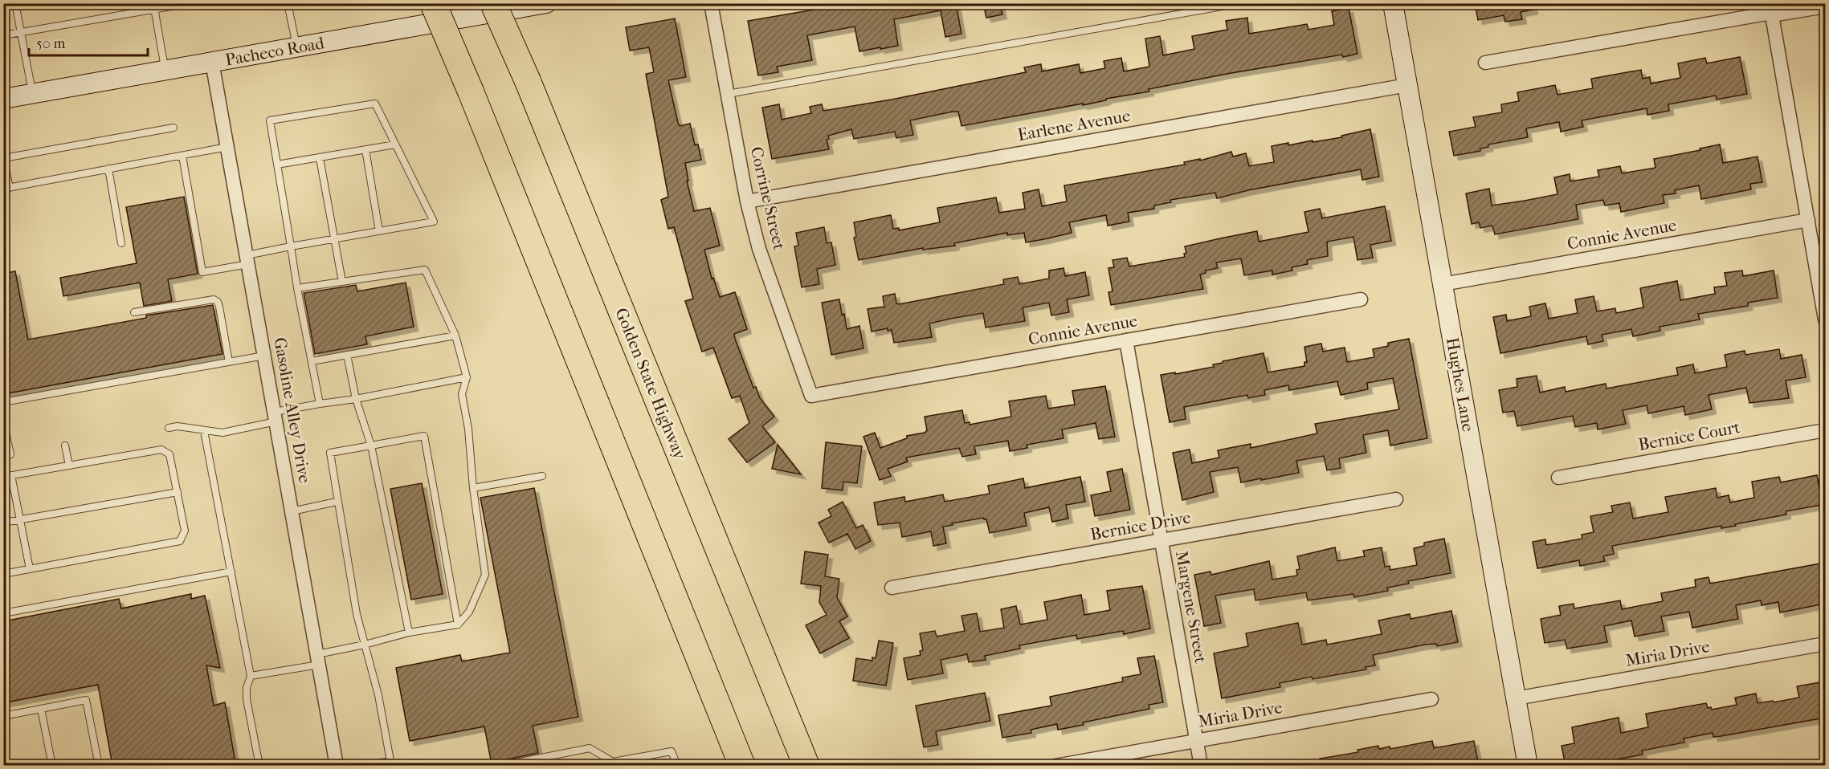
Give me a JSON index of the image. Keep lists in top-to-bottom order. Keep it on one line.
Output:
{"streets":{"highway":["Golden State Highway"],"street":["Pacheco Road","Earlene Avenue","Corrine Street","Connie Avenue","Hughes Lane","Gasoline Alley Drive","Bernice Court","Bernice Drive","Margene Street","Miria Drive"]},"crossings":[["Pacheco Road","Gasoline Alley Drive"],["Earlene Avenue","Corrine Street"],["Earlene Avenue","Hughes Lane"],["Corrine Street","Connie Avenue"],["Connie Avenue","Hughes Lane"],["Connie Avenue","Margene Street"],["Hughes Lane","Miria Drive"],["Bernice Drive","Margene Street"],["Margene Street","Miria Drive"]],"scale_bar":"50 m"}
